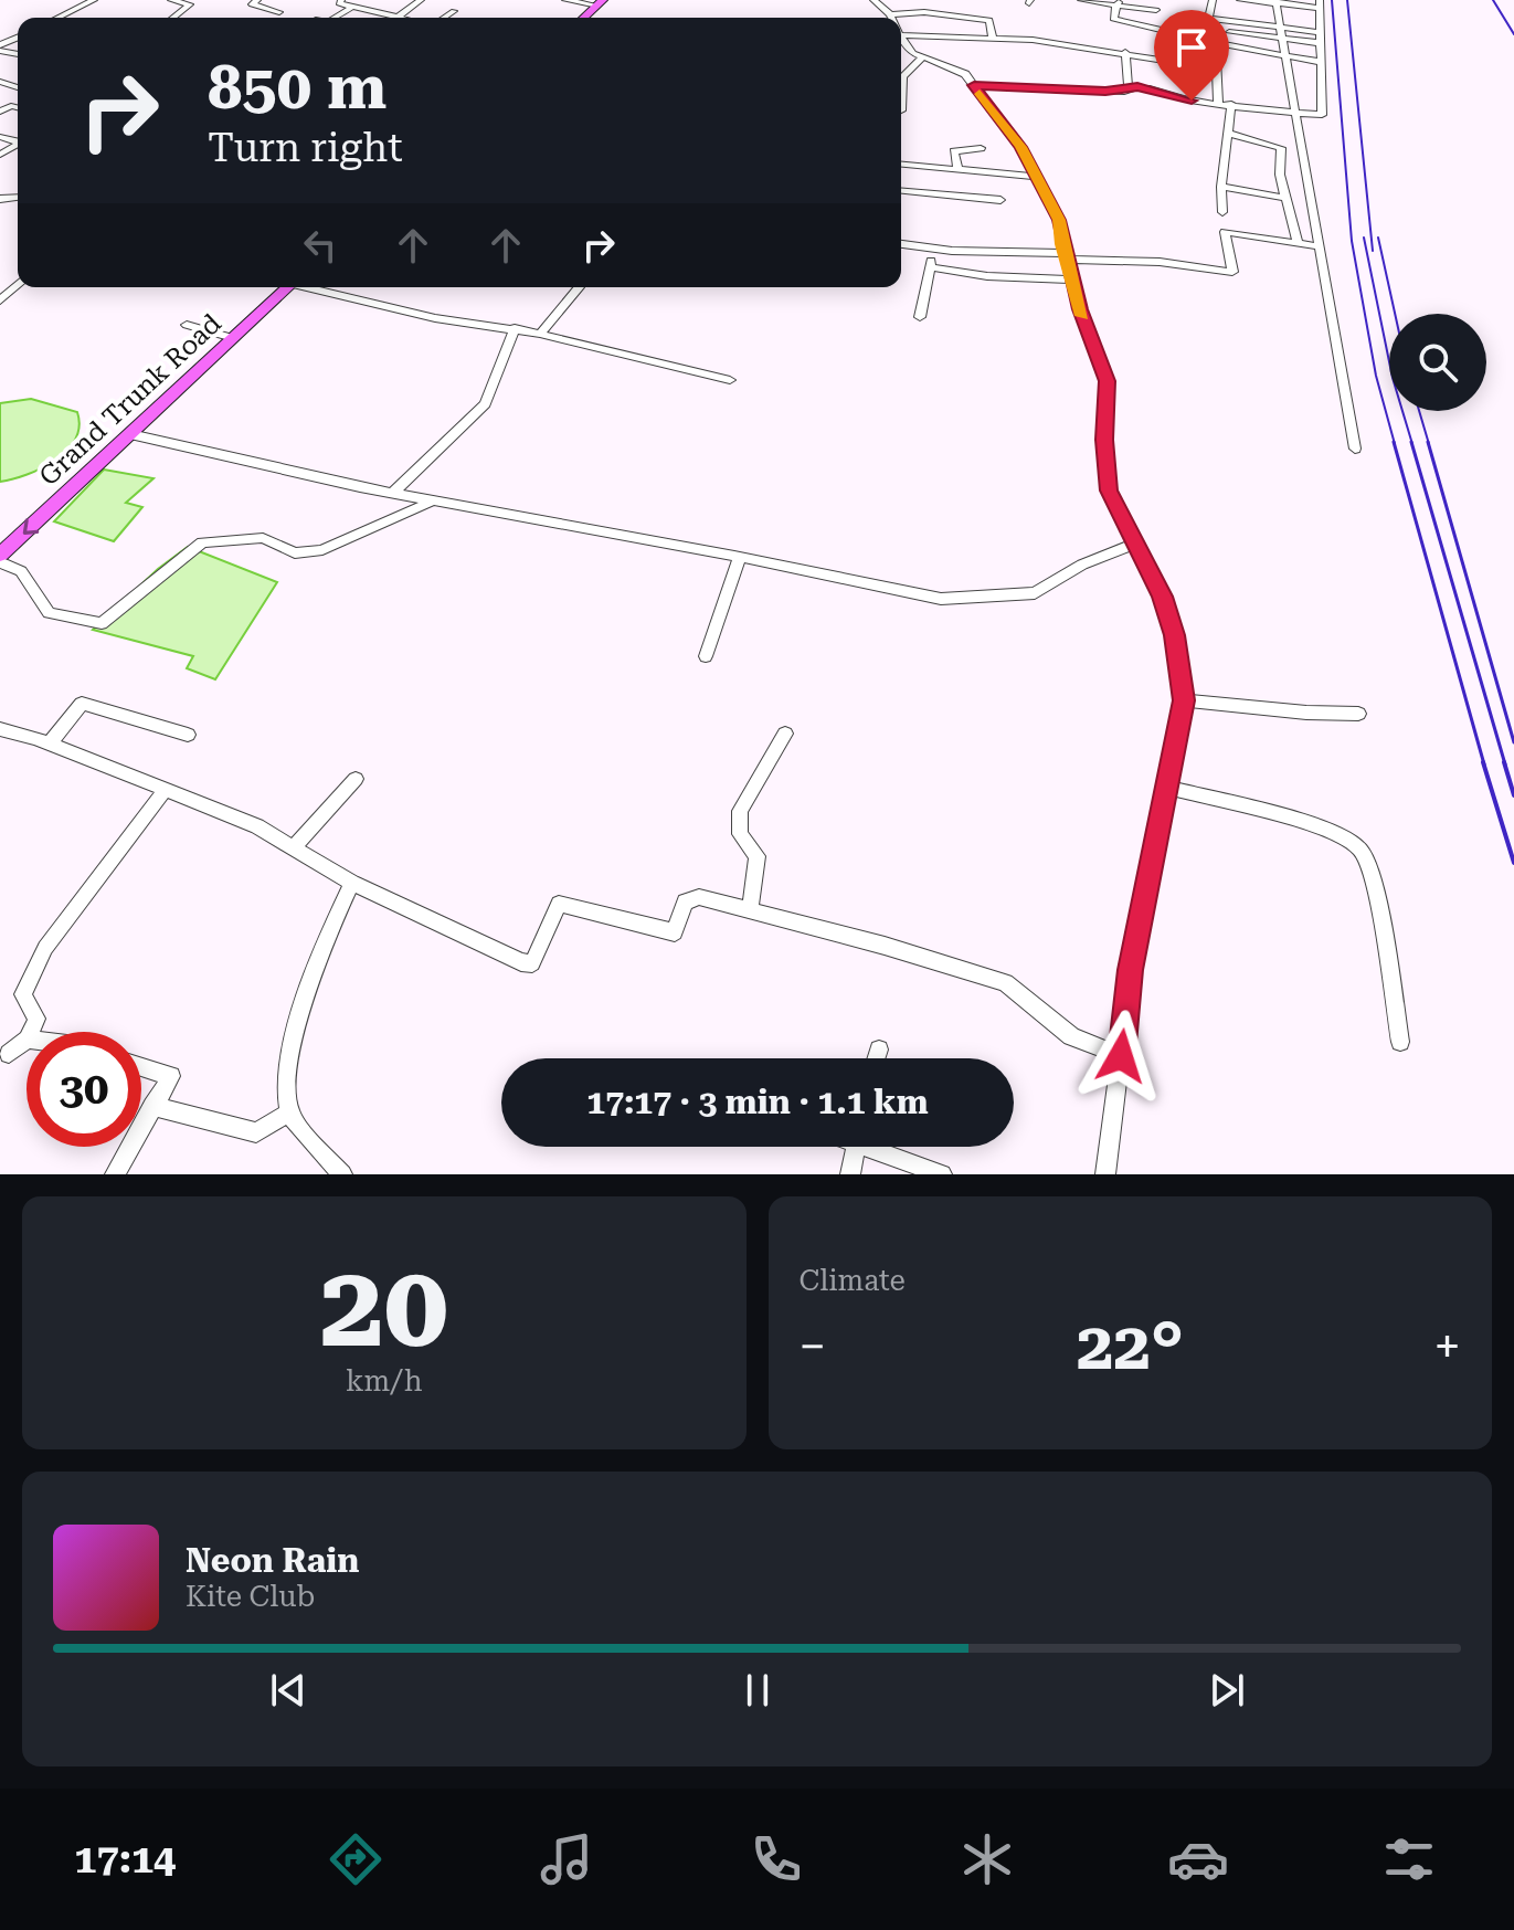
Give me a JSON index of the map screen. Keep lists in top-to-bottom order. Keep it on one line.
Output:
{"streets":{"main road":["Grand Trunk Road"]},"one_way":["Grand Trunk Road"],"page":{"turn":["850 m","Turn right"],"limit":"30","trip":"17:17 · 3 min · 1.1 km","tile":[["20","km/h"],"Climate"],"heat":["−","22°","+"],"song":["Neon Rain","Kite Club"],"tabs":"17:14"}}
